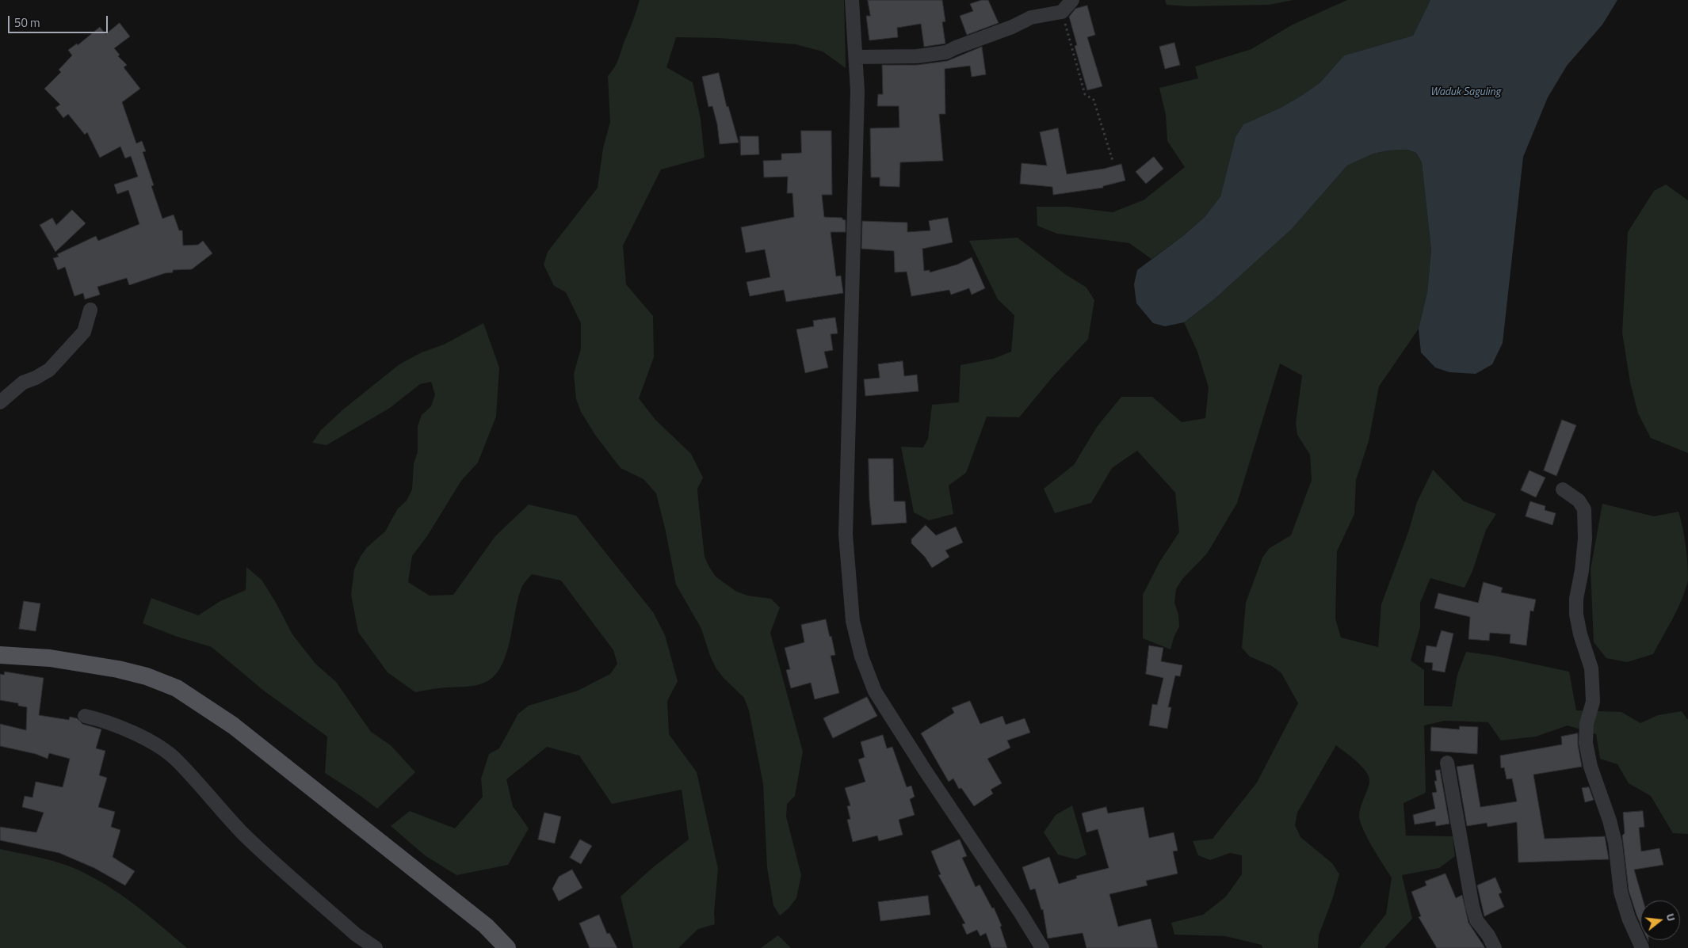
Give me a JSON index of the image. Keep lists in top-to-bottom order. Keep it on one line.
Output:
{"water":["Waduk Saguling"],"scale_bar":"50 m","north":"right"}
